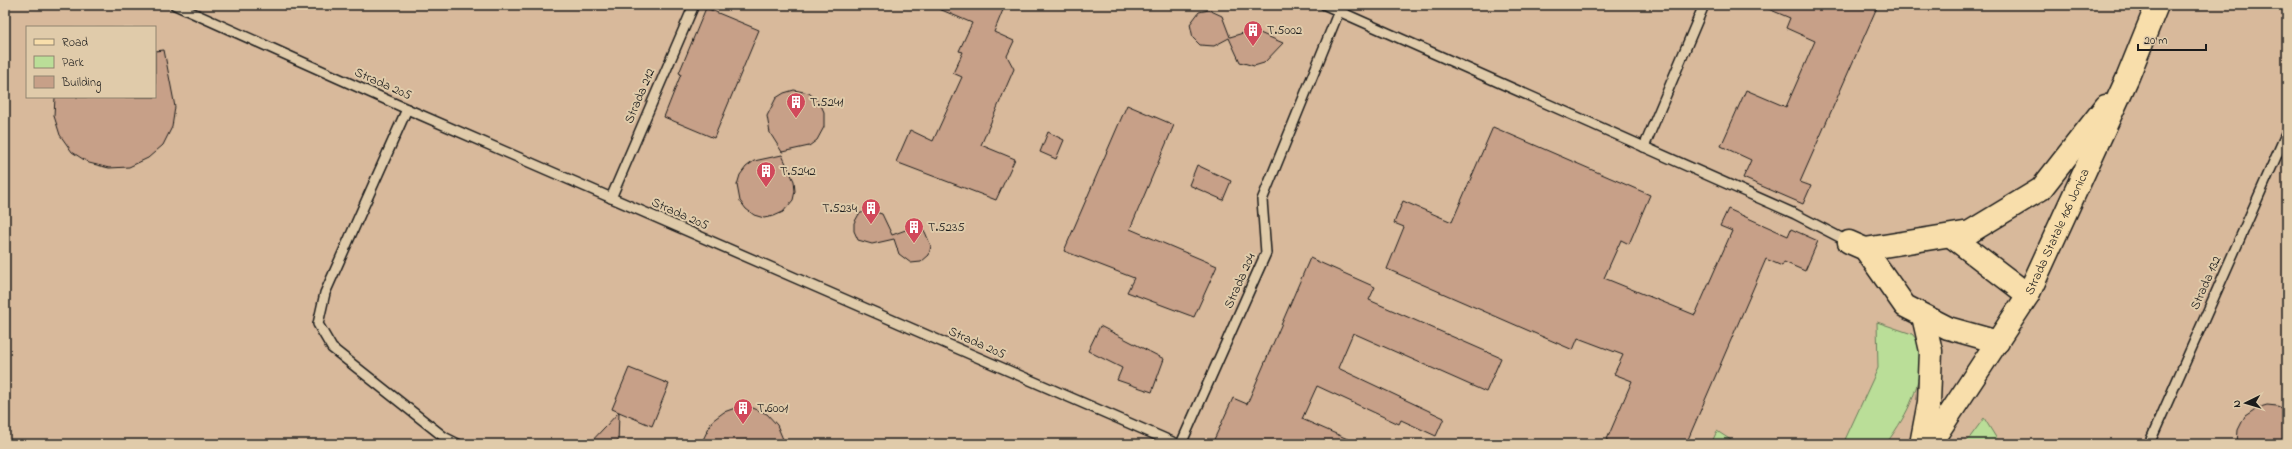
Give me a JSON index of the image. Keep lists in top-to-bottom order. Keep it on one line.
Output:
{"streets":{"main road":["Strada Statale 106 Jonica"],"lane":["Strada 205","Strada 212","Strada 204","Strada 132"]},"crossings":[["Strada 205","Strada 212"]],"places":{"building":["T.5002","T.5241","T.5242","T.5234","T.5235","T.6001"]},"legend":["Road","Park","Building"],"scale_bar":"20 m","north":"left"}
